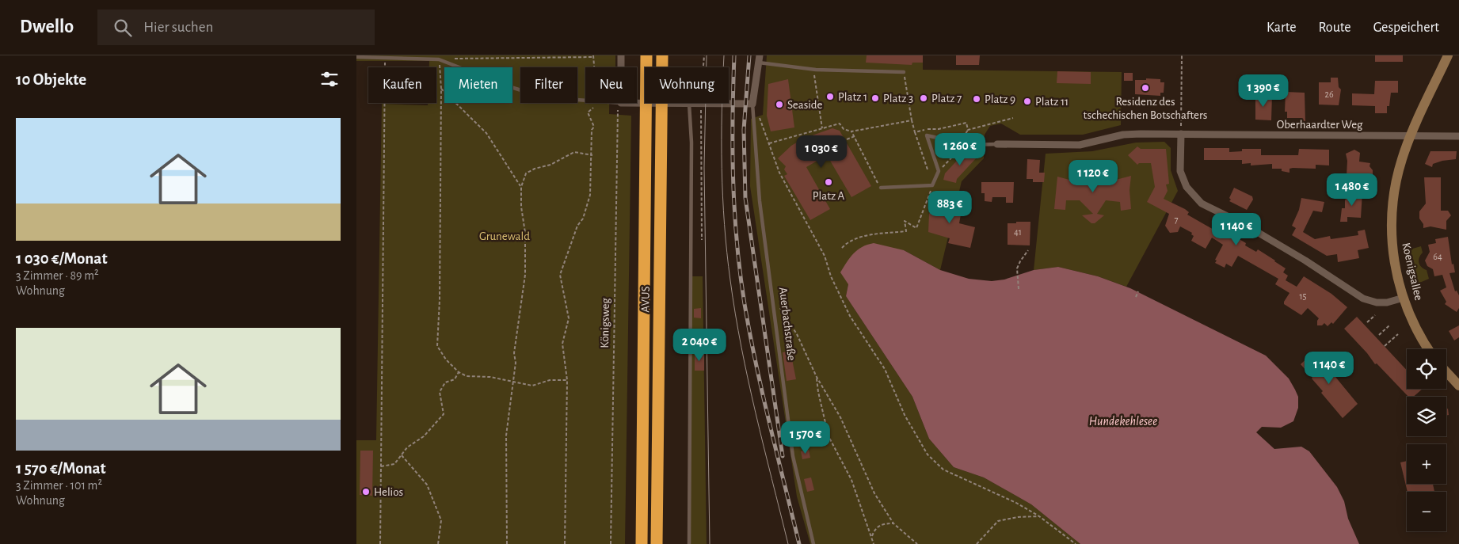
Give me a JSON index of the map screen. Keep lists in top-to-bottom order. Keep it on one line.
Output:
{"streets":{"highway":["AVUS"],"main road":["Koenigsallee"],"street":["Oberhaardter Weg","Auerbachstraße"],"path":["Königsweg"]},"crossings":[["Oberhaardter Weg","Koenigsallee"]],"water":["Hundekehlesee"],"parks":["Grunewald"],"places":["Residenz des tschechischen Botschafters","Platz 1","Platz 3","Platz 7","Platz 9","Platz 11","Seaside","Platz A","Helios"],"house_numbers":["26","7","41","64","15"],"page":{"header":"Dwello","search":"Hier suchen","nav":["Karte","Route","Gespeichert"],"heading":"10 Objekte","chip":["Kaufen","Mieten","Filter","Neu","Wohnung"],"price":["1 390 €","1 260 €","1 030 €","1 120 €","1 480 €","883 €","1 140 €","2 040 €","1 140 €","1 570 €"],"list":[{"name":"1 030 €/Monat","note":"3 Zimmer · 89 m² · Wohnung"},{"name":"1 570 €/Monat","note":"3 Zimmer · 101 m² · Wohnung"}],"map_buttons":["+","−"]}}
